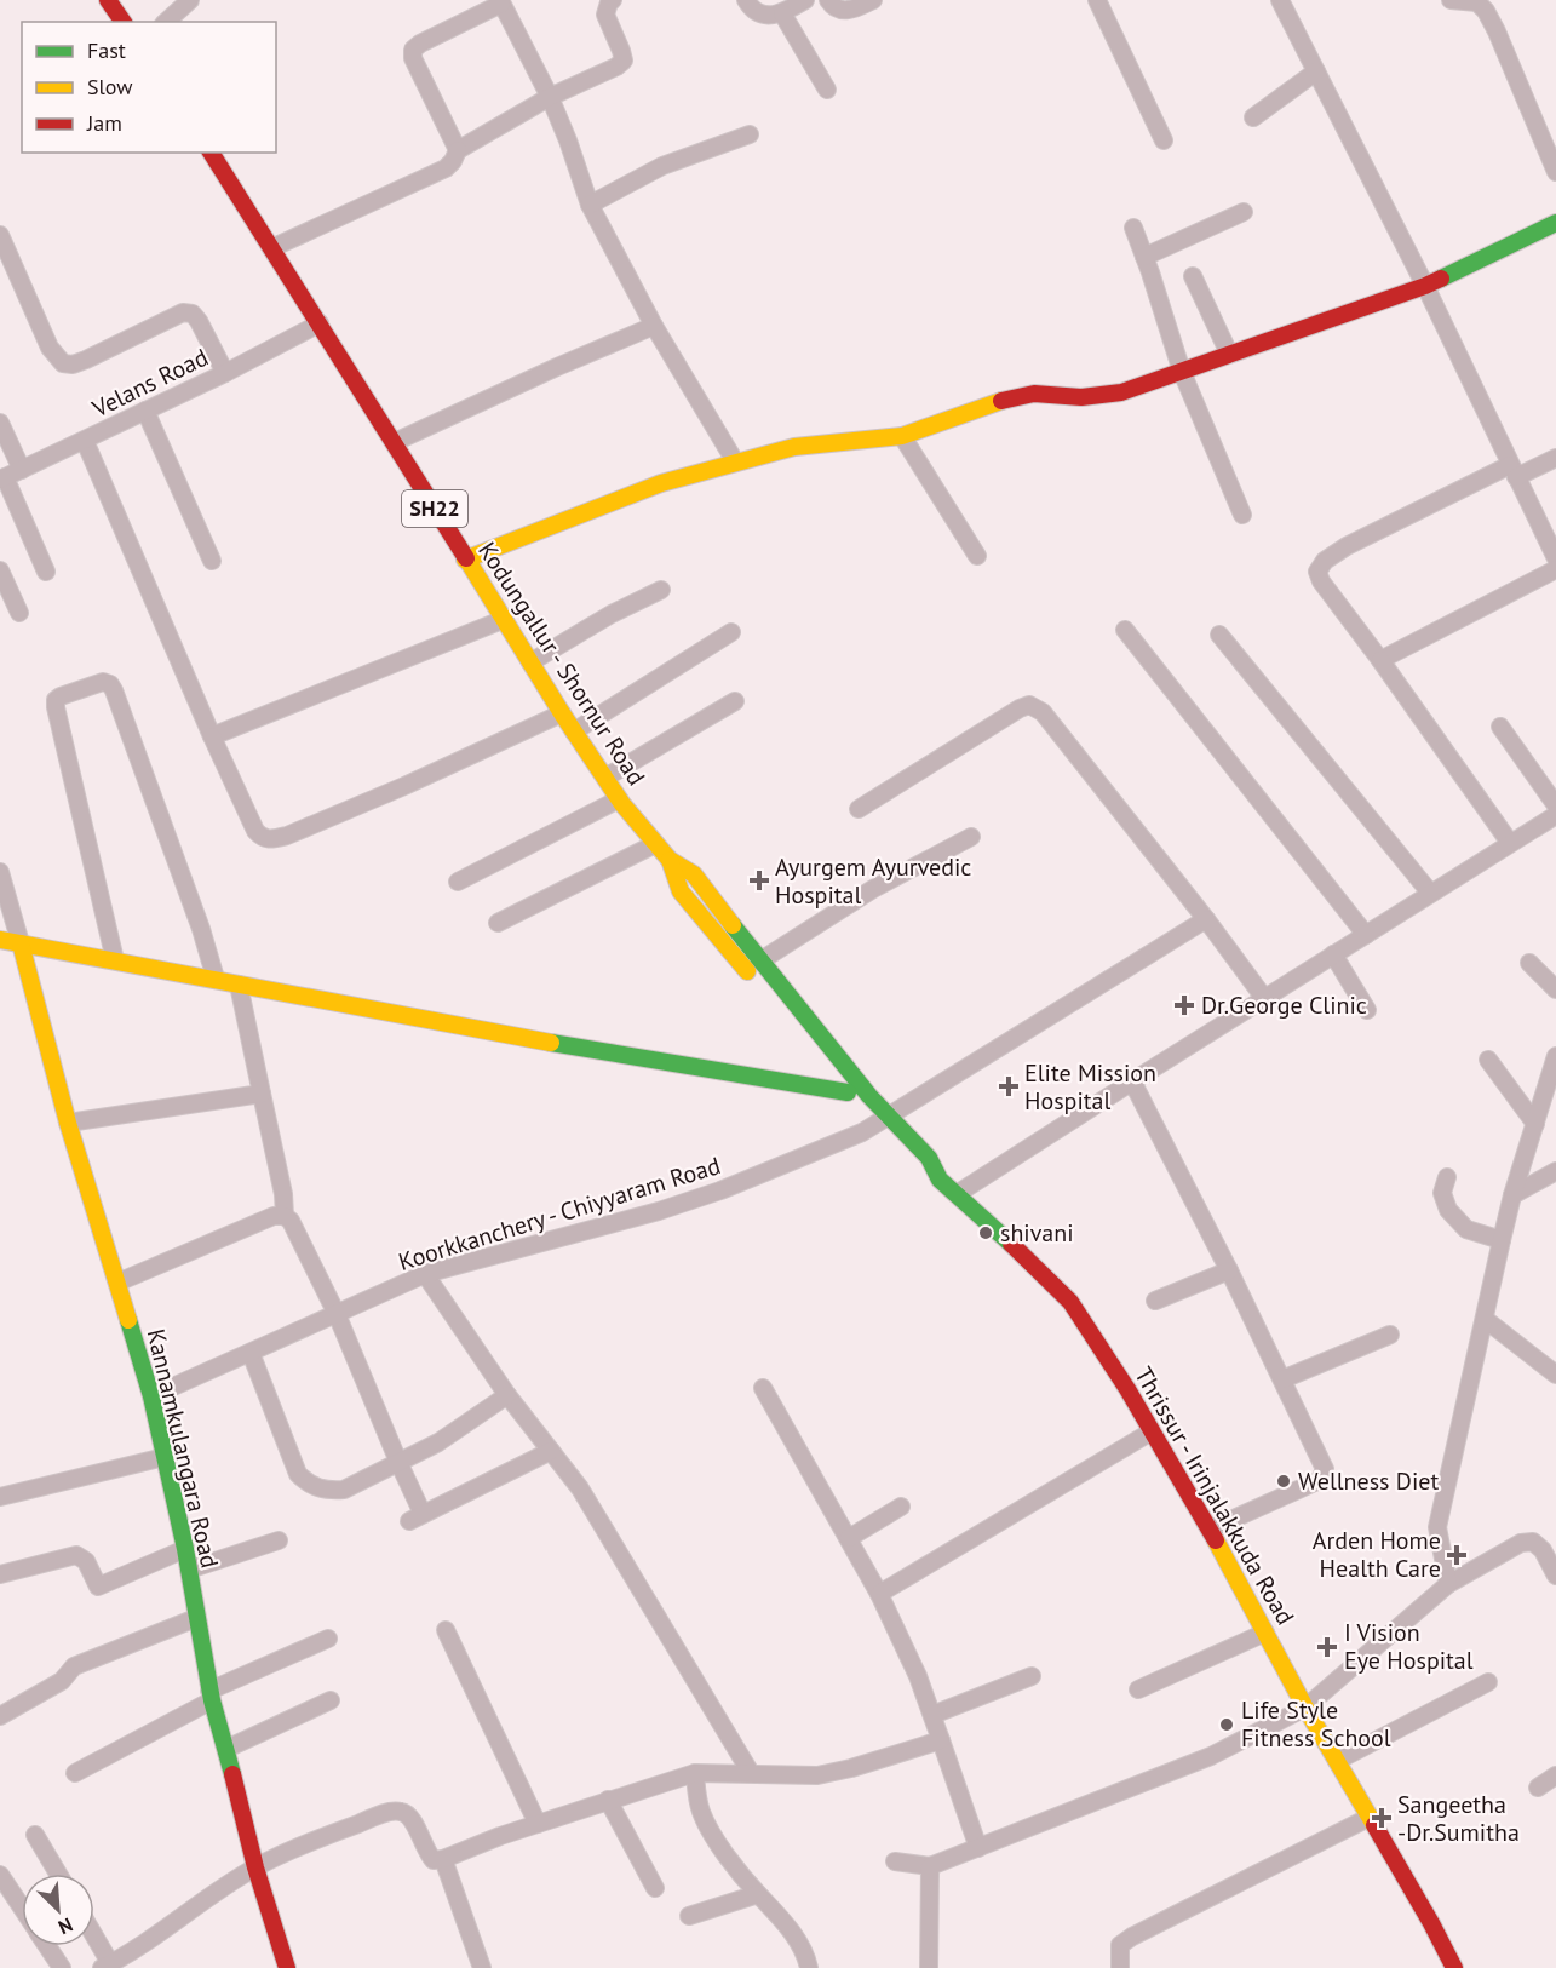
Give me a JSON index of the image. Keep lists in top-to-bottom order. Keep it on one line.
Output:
{"streets":{"main road":["SH22","Kodungallur - Shornur Road","Kannamkulangara Road","Thrissur - Irinjalakkuda Road"],"street":["Velans Road","Koorkkanchery - Chiyyaram Road"]},"crossings":[["Velans Road","Kodungallur - Shornur Road"],["Kodungallur - Shornur Road","Koorkkanchery - Chiyyaram Road"],["Kodungallur - Shornur Road","Thrissur - Irinjalakkuda Road"],["Koorkkanchery - Chiyyaram Road","Kannamkulangara Road"],["Koorkkanchery - Chiyyaram Road","Thrissur - Irinjalakkuda Road"]],"places":{"health":["Ayurgem Ayurvedic Hospital","Dr.George Clinic","Elite Mission Hospital","Arden Home Health Care","I Vision Eye Hospital","Sangeetha -Dr.Sumitha"],"other":["shivani","Wellness Diet","Life Style Fitness School"]},"legend":["Fast","Slow","Jam"],"north":"bottom right"}
